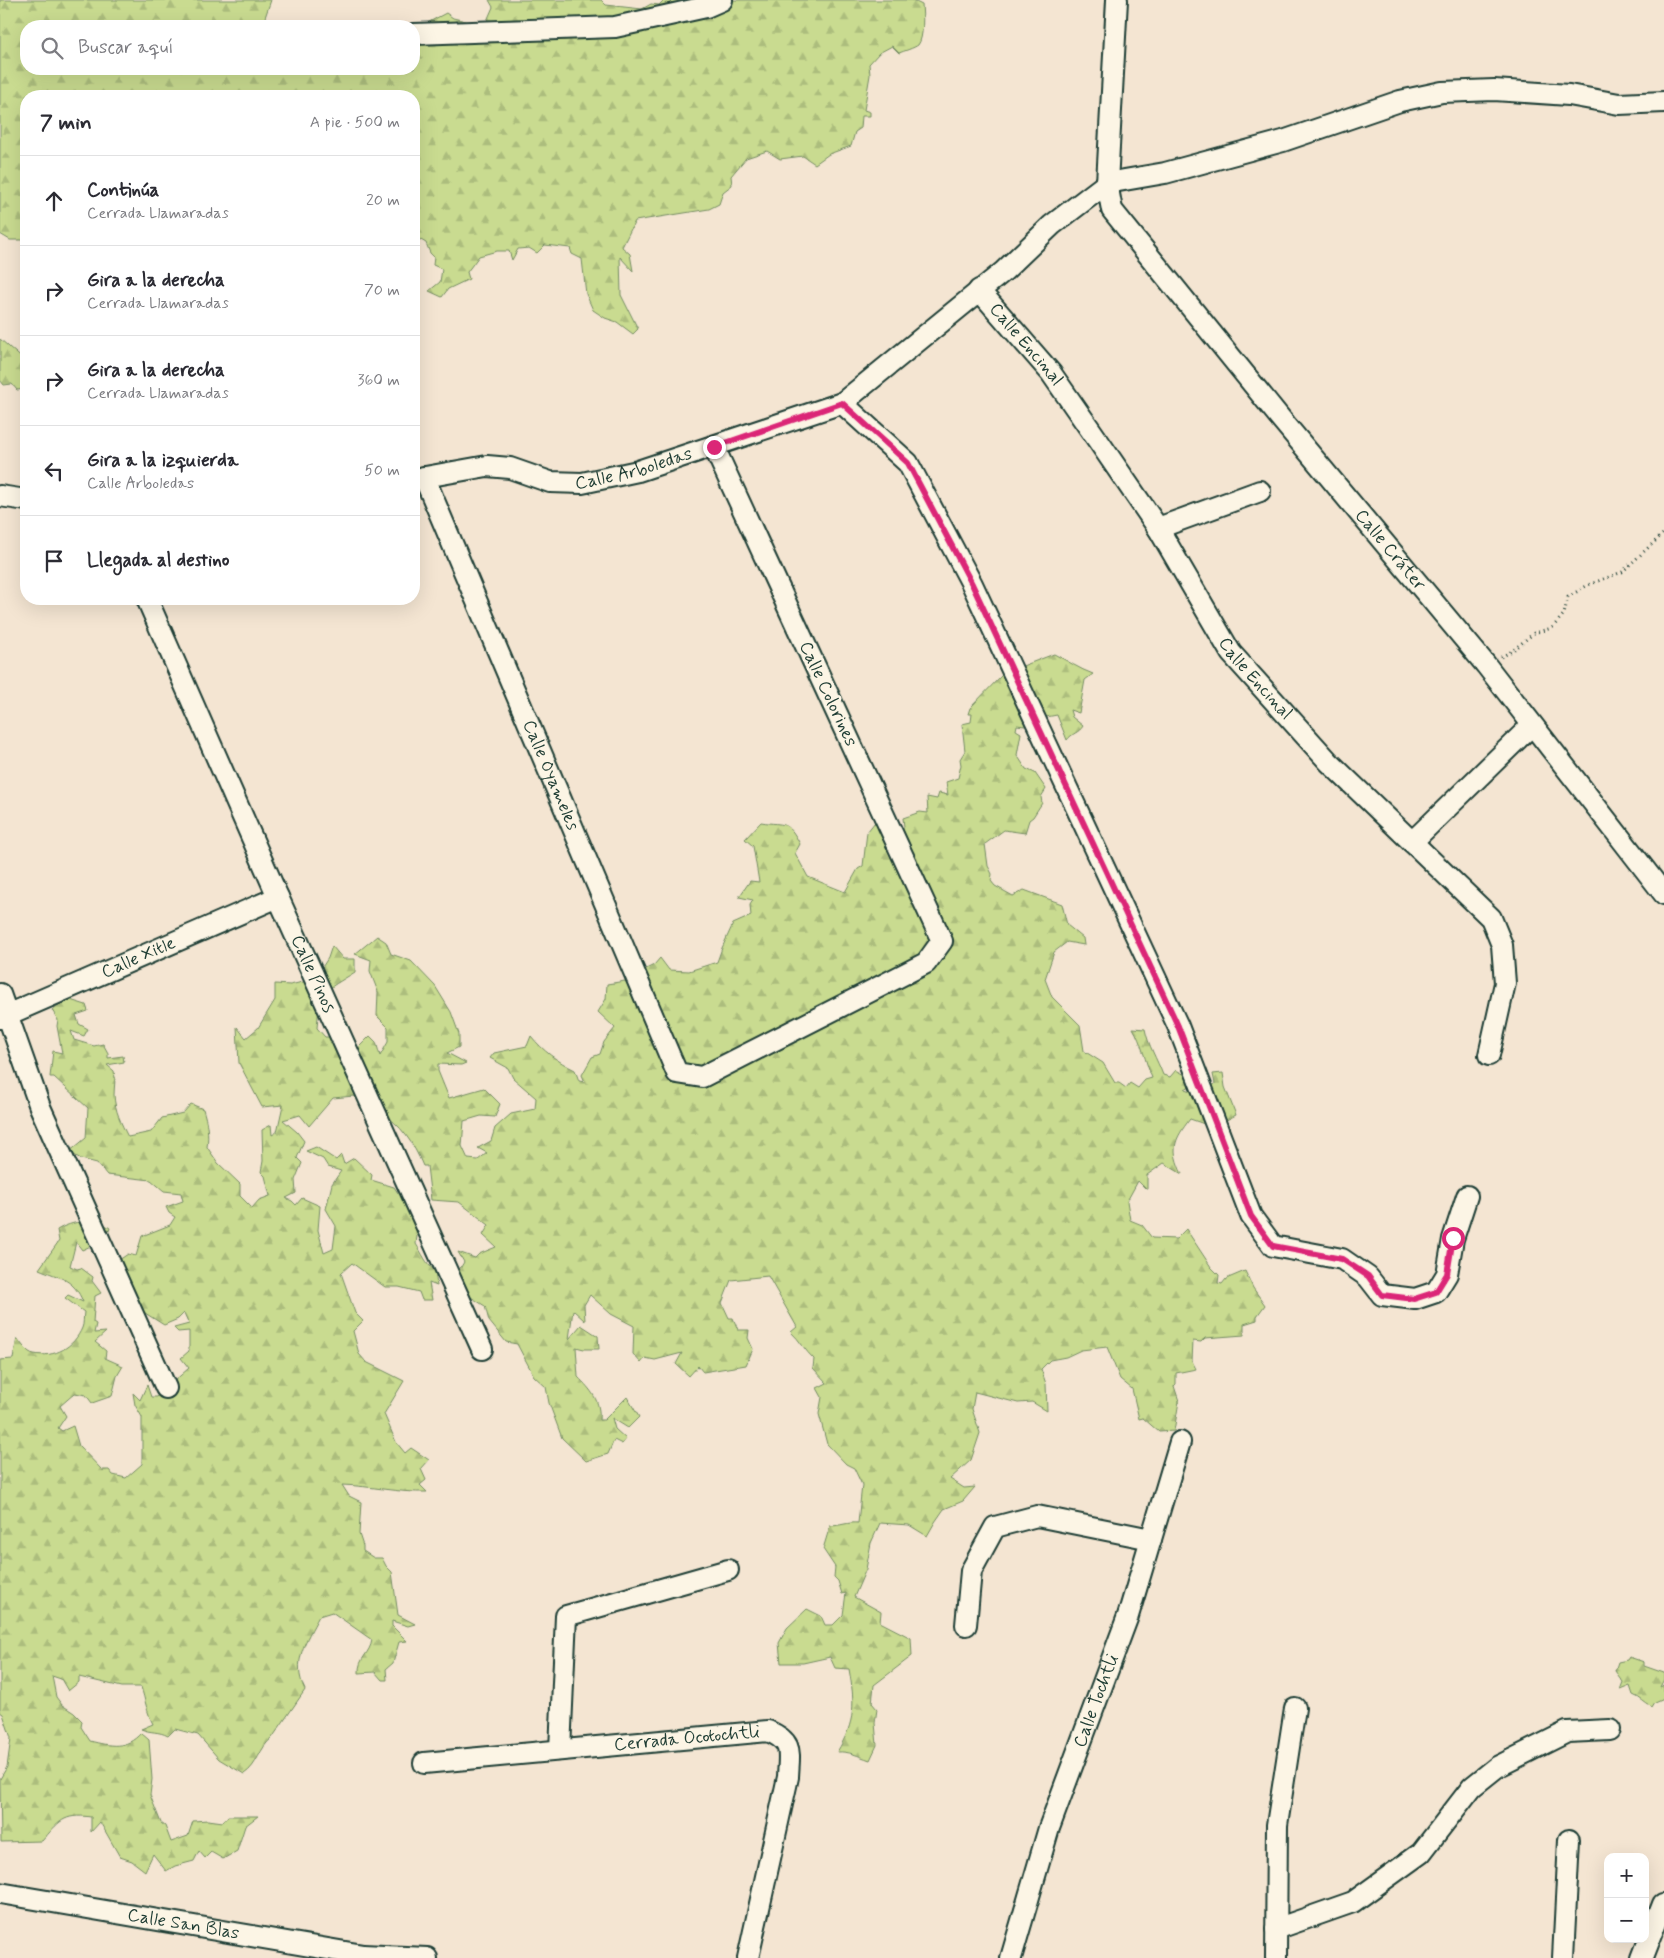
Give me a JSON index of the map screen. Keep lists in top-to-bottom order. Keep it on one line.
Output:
{"streets":{"street":["Calle Encinal","Calle Arboledas","Calle Cráter","Calle Colorines","Calle Oyameles","Calle Xitle","Calle Pinos","Calle Tochtli","Cerrada Ocotochtli","Calle San Blas"]},"crossings":[["Calle Encinal","Calle Arboledas"],["Calle Arboledas","Calle Cráter"],["Calle Arboledas","Calle Colorines"],["Calle Colorines","Calle Oyameles"],["Calle Xitle","Calle Pinos"]],"page":{"search":"Buscar aquí","heading":["7 min","A pie · 500 m"],"list":[["Continúa","Cerrada Llamaradas","20 m"],["Gira a la derecha","Cerrada Llamaradas","70 m"],["Gira a la derecha","Cerrada Llamaradas","360 m"],["Gira a la izquierda","Calle Arboledas","50 m"],"Llegada al destino"],"map_buttons":["+","−"]}}
